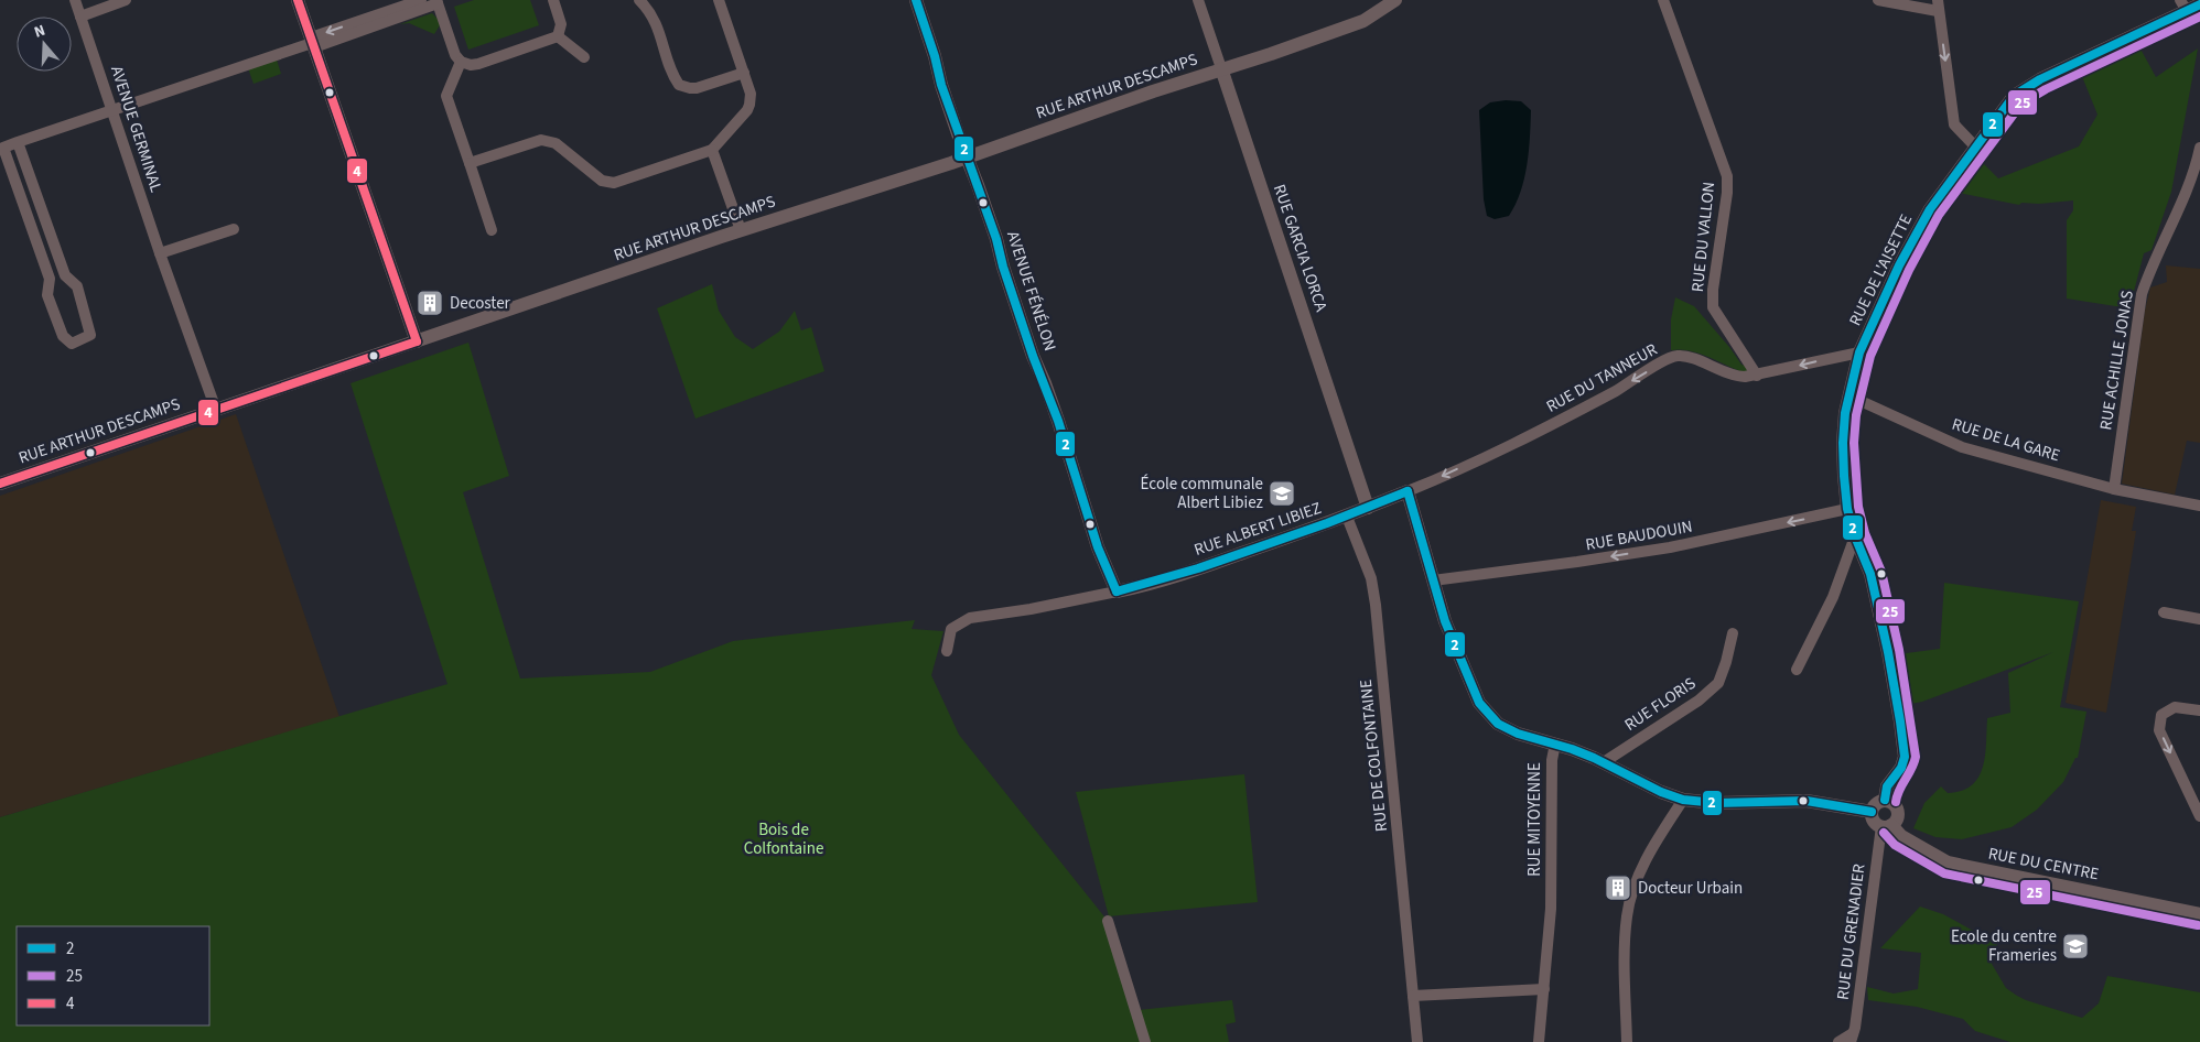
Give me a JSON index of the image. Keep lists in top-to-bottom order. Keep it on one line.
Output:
{"streets":{"street":["RUE ARTHUR DESCAMPS","AVENUE GERMINAL","RUE DU VALLON","RUE GARCIA LORCA","RUE DE L'AISETTE","AVENUE FÉNÉLON","RUE ACHILLE JONAS","RUE DU TANNEUR","RUE DE LA GARE","RUE ALBERT LIBIEZ","RUE BAUDOUIN","RUE FLORIS","RUE DE COLFONTAINE","RUE MITOYENNE","RUE DU CENTRE","RUE DU GRENADIER"]},"crossings":[["RUE ARTHUR DESCAMPS","AVENUE GERMINAL"],["RUE ARTHUR DESCAMPS","RUE GARCIA LORCA"],["RUE ARTHUR DESCAMPS","AVENUE FÉNÉLON"],["RUE DU VALLON","RUE DU TANNEUR"],["RUE GARCIA LORCA","RUE ALBERT LIBIEZ"],["RUE DE L'AISETTE","RUE DU TANNEUR"],["RUE DE L'AISETTE","RUE DE LA GARE"],["RUE DE L'AISETTE","RUE BAUDOUIN"],["RUE DE L'AISETTE","RUE DU CENTRE"],["RUE DE L'AISETTE","RUE DU GRENADIER"],["AVENUE FÉNÉLON","RUE ALBERT LIBIEZ"],["RUE ACHILLE JONAS","RUE DE LA GARE"],["RUE DU TANNEUR","RUE ALBERT LIBIEZ"],["RUE DU TANNEUR","RUE MITOYENNE"],["RUE ALBERT LIBIEZ","RUE DE COLFONTAINE"],["RUE ALBERT LIBIEZ","RUE MITOYENNE"],["RUE BAUDOUIN","RUE MITOYENNE"],["RUE DU CENTRE","RUE DU GRENADIER"]],"one_way":["RUE DU TANNEUR","RUE BAUDOUIN"],"parks":["Bois de Colfontaine"],"places":{"building":["Decoster","Docteur Urbain"],"school or university":["École communale Albert Libiez","Ecole du centre Frameries"]},"lines":["transit line 2","transit line 4","transit line 25"],"legend":["2","25","4"],"north":"top"}
